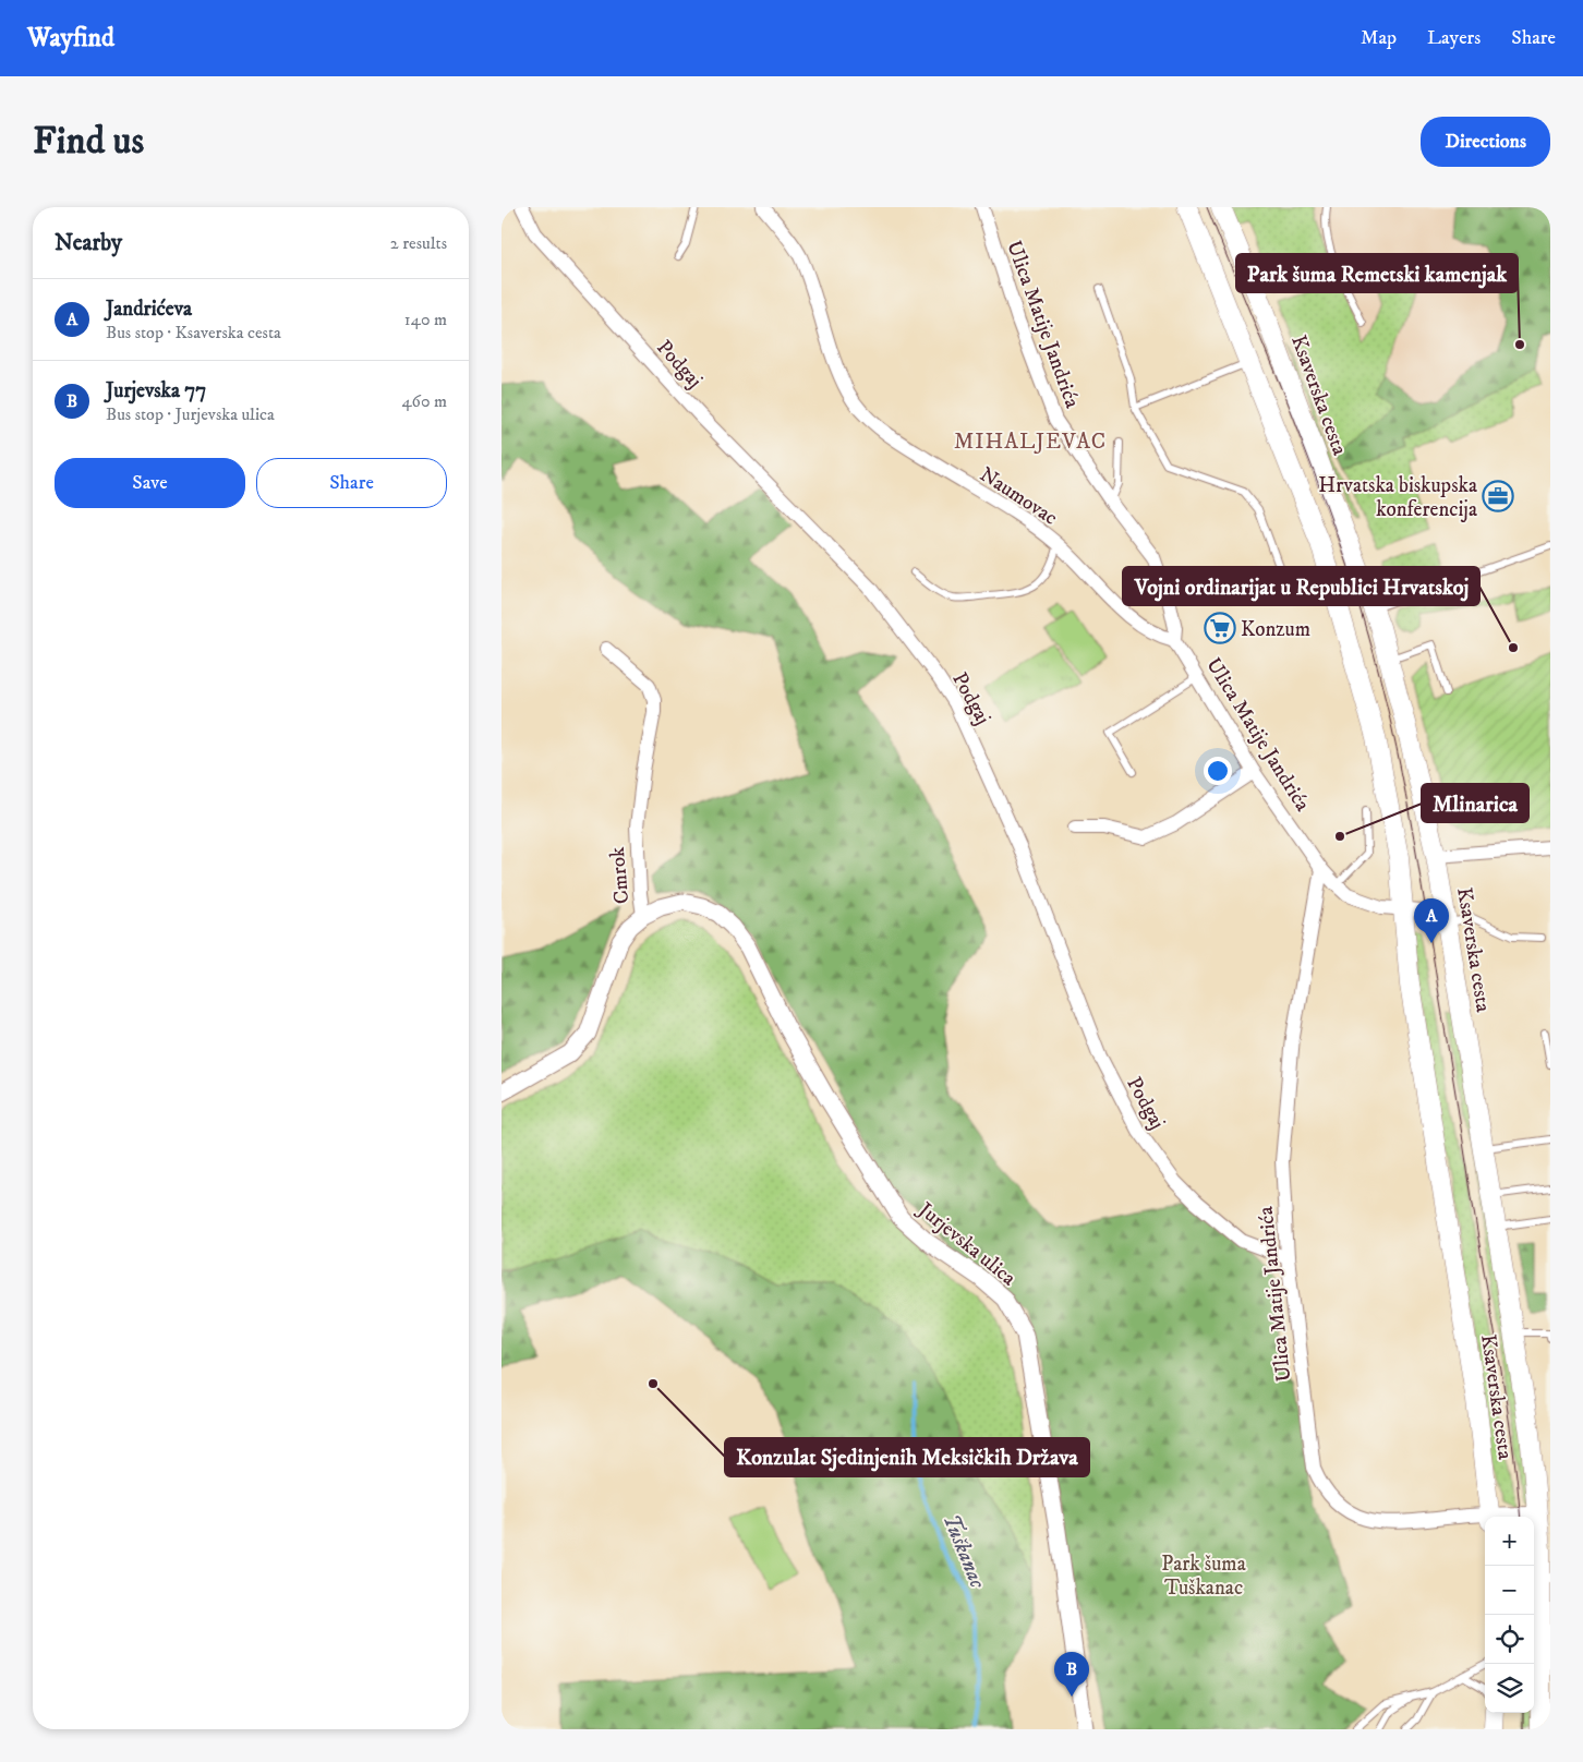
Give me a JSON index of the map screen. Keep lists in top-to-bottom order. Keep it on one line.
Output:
{"streets":{"main road":["Ksaverska cesta"],"street":["Ulica Matije Jandrića","Podgaj","Naumovac","Cmrok","Jurjevska ulica"]},"crossings":[["Ulica Matije Jandrića","Podgaj"],["Ulica Matije Jandrića","Ksaverska cesta"],["Ulica Matije Jandrića","Naumovac"],["Cmrok","Jurjevska ulica"]],"districts":["MIHALJEVAC"],"water":["Tuškanac"],"parks":["Park šuma Tuškanac"],"places":{"other":["Park šuma Remetski kamenjak","Vojni ordinarijat u Republici Hrvatskoj","Mlinarica","Konzulat Sjedinjenih Meksičkih Država"],"office":["Hrvatska biskupska konferencija"],"supermarket":["Konzum"]},"page":{"header":"Wayfind","nav":["Map","Layers","Share"],"buttons":["Directions",["Save","Share"]],"title":"Find us","heading":["Nearby","2 results"],"list":[{"mark":"A","name":"Jandrićeva","note":"Bus stop · Ksaverska cesta","value":"140 m"},{"mark":"B","name":"Jurjevska 77","note":"Bus stop · Jurjevska ulica","value":"460 m"}],"pins":["A","B"],"map_buttons":["+","−"]}}
